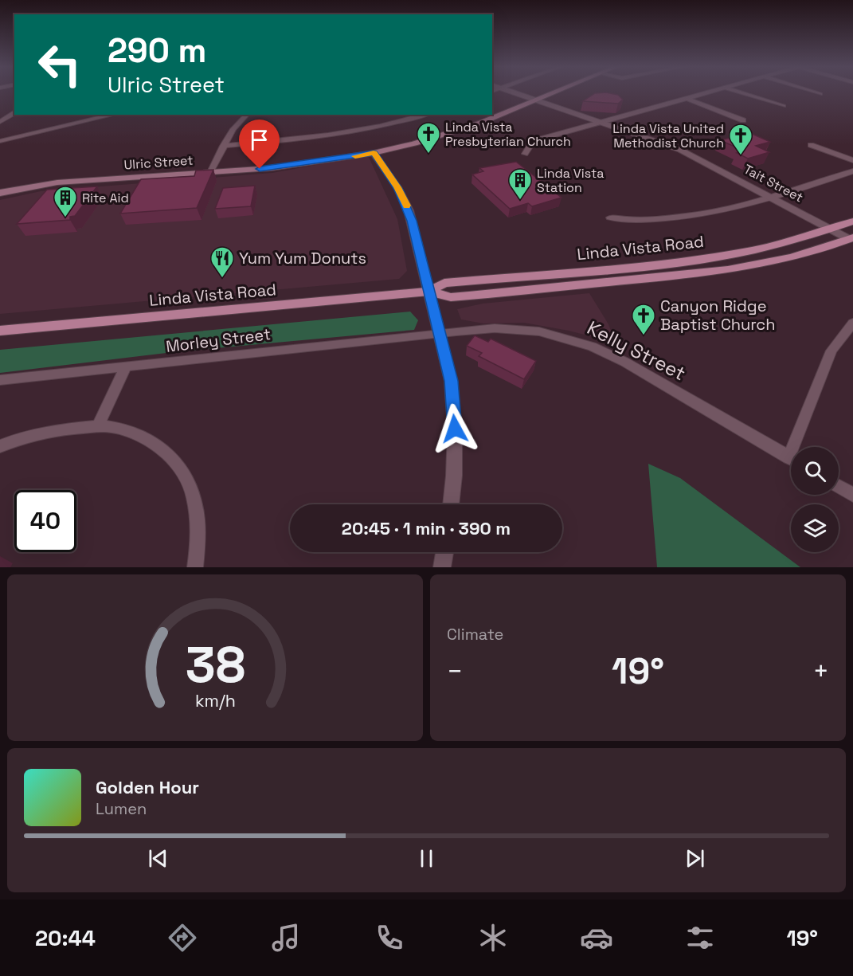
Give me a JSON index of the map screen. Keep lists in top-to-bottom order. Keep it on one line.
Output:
{"streets":{"main road":["Ulric Street","Linda Vista Road"],"street":["Tait Street","Morley Street","Kelly Street"]},"crossings":[["Ulric Street","Tait Street"],["Tait Street","Linda Vista Road"],["Morley Street","Kelly Street"]],"places":{"church":["Linda Vista Presbyterian Church","Linda Vista United Methodist Church","Canyon Ridge Baptist Church"],"building":["Linda Vista Station","Rite Aid"],"restaurant":["Yum Yum Donuts"]},"page":{"turn":["290 m","Ulric Street"],"limit":"40","trip":"20:45 · 1 min · 390 m","tile":"Climate","heat":["−","19°","+"],"song":["Golden Hour","Lumen"],"tabs":["20:44","19°"],"gauge":["38","km/h"]}}
